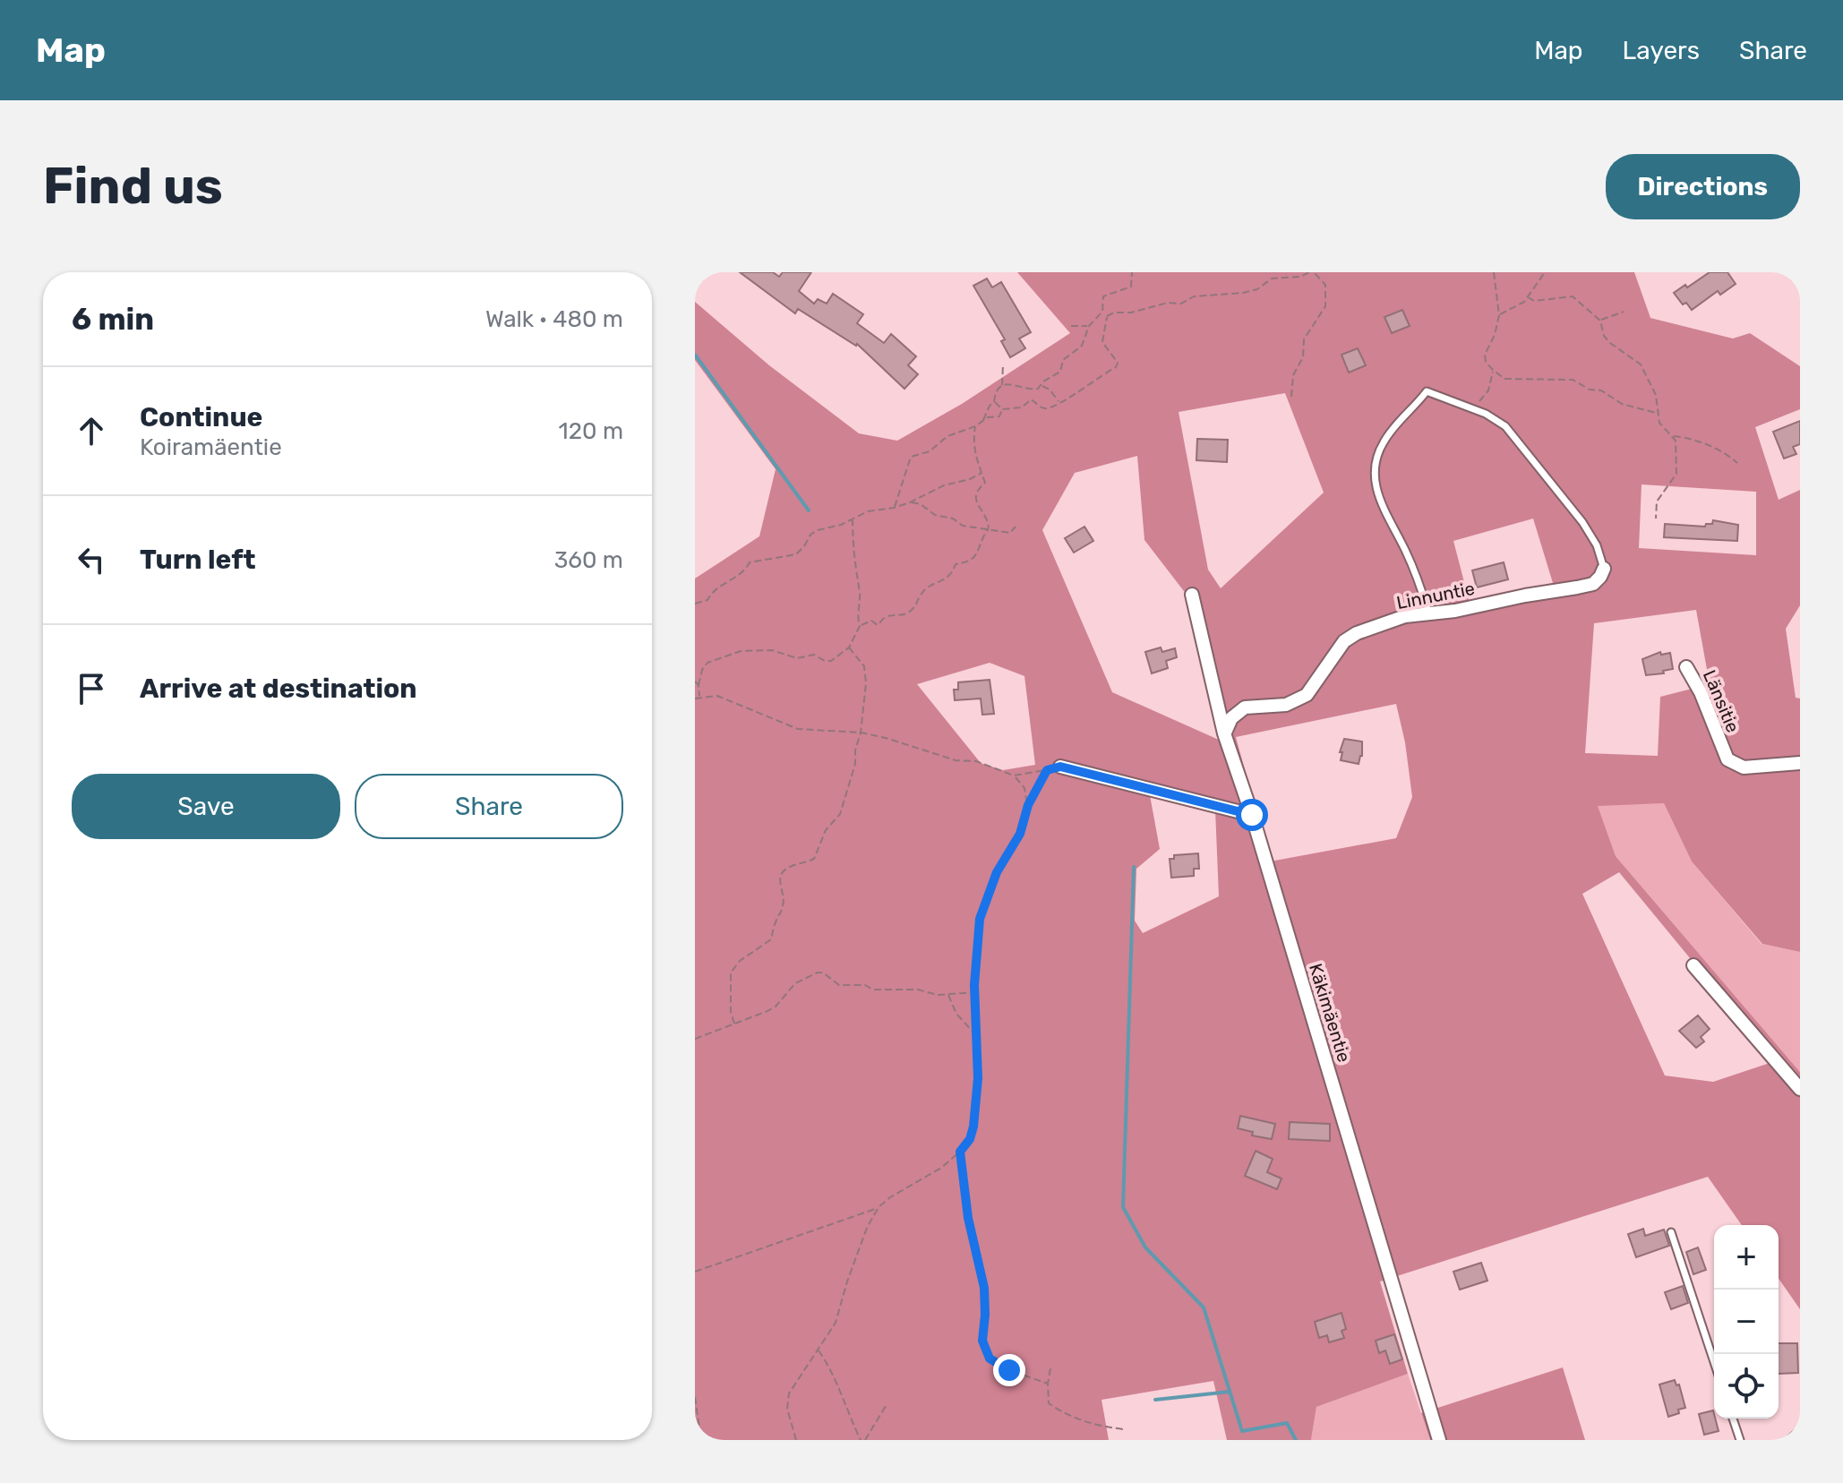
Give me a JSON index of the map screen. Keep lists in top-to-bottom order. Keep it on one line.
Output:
{"streets":{"street":["Linnuntie","Länsitie","Käkimäentie"]},"crossings":[["Linnuntie","Käkimäentie"]],"page":{"header":"Map","nav":["Map","Layers","Share"],"buttons":["Directions",["Save","Share"]],"title":"Find us","heading":["6 min","Walk · 480 m"],"list":[["Continue","Koiramäentie","120 m"],["Turn left","360 m"],"Arrive at destination"],"map_buttons":["+","−"]}}
